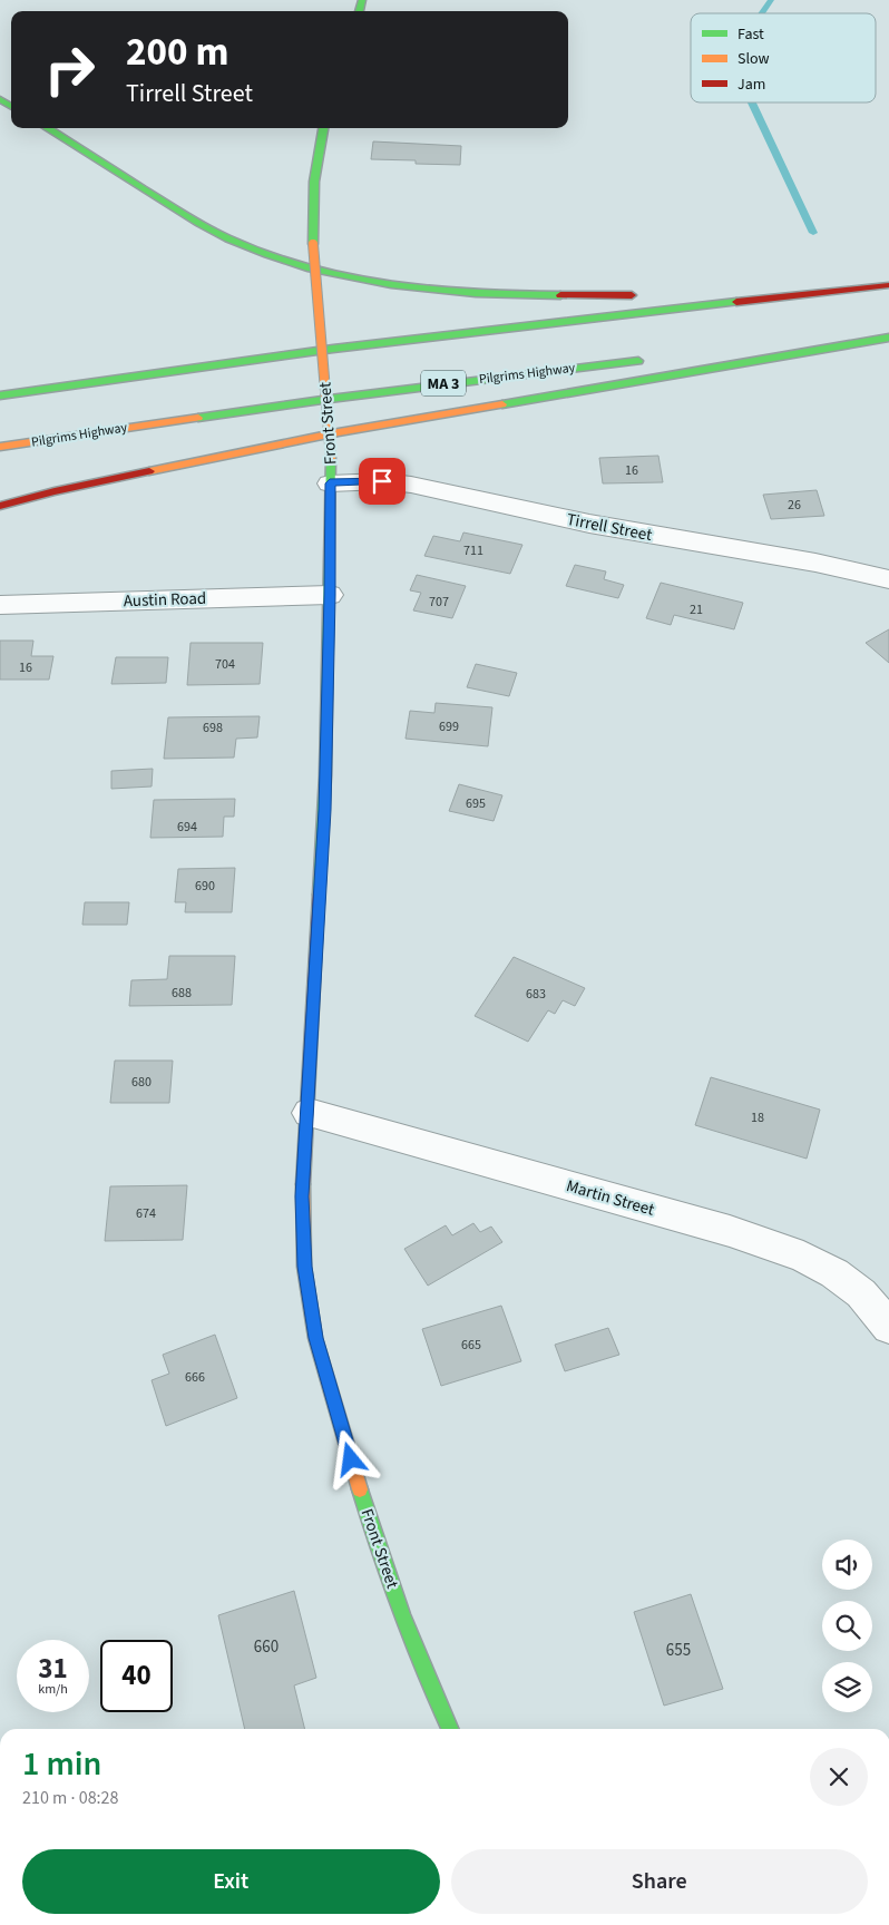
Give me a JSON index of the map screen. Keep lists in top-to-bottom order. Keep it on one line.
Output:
{"streets":{"main road":["Pilgrims Highway","MA 3","Front Street"],"street":["Tirrell Street","Austin Road","Martin Street"]},"crossings":[["Front Street","Tirrell Street"],["Front Street","Austin Road"],["Front Street","Martin Street"]],"house_numbers":["16","26","711","707","21","704","16","699","698","695","694","690","688","683","680","18","674","665","666","660","655"],"legend":["Fast","Slow","Jam"],"page":{"turn":["200 m","Tirrell Street"],"speed":"31 km/h","limit":"40","heading":["1 min","210 m · 08:28"],"buttons":["Exit","Share"]}}
